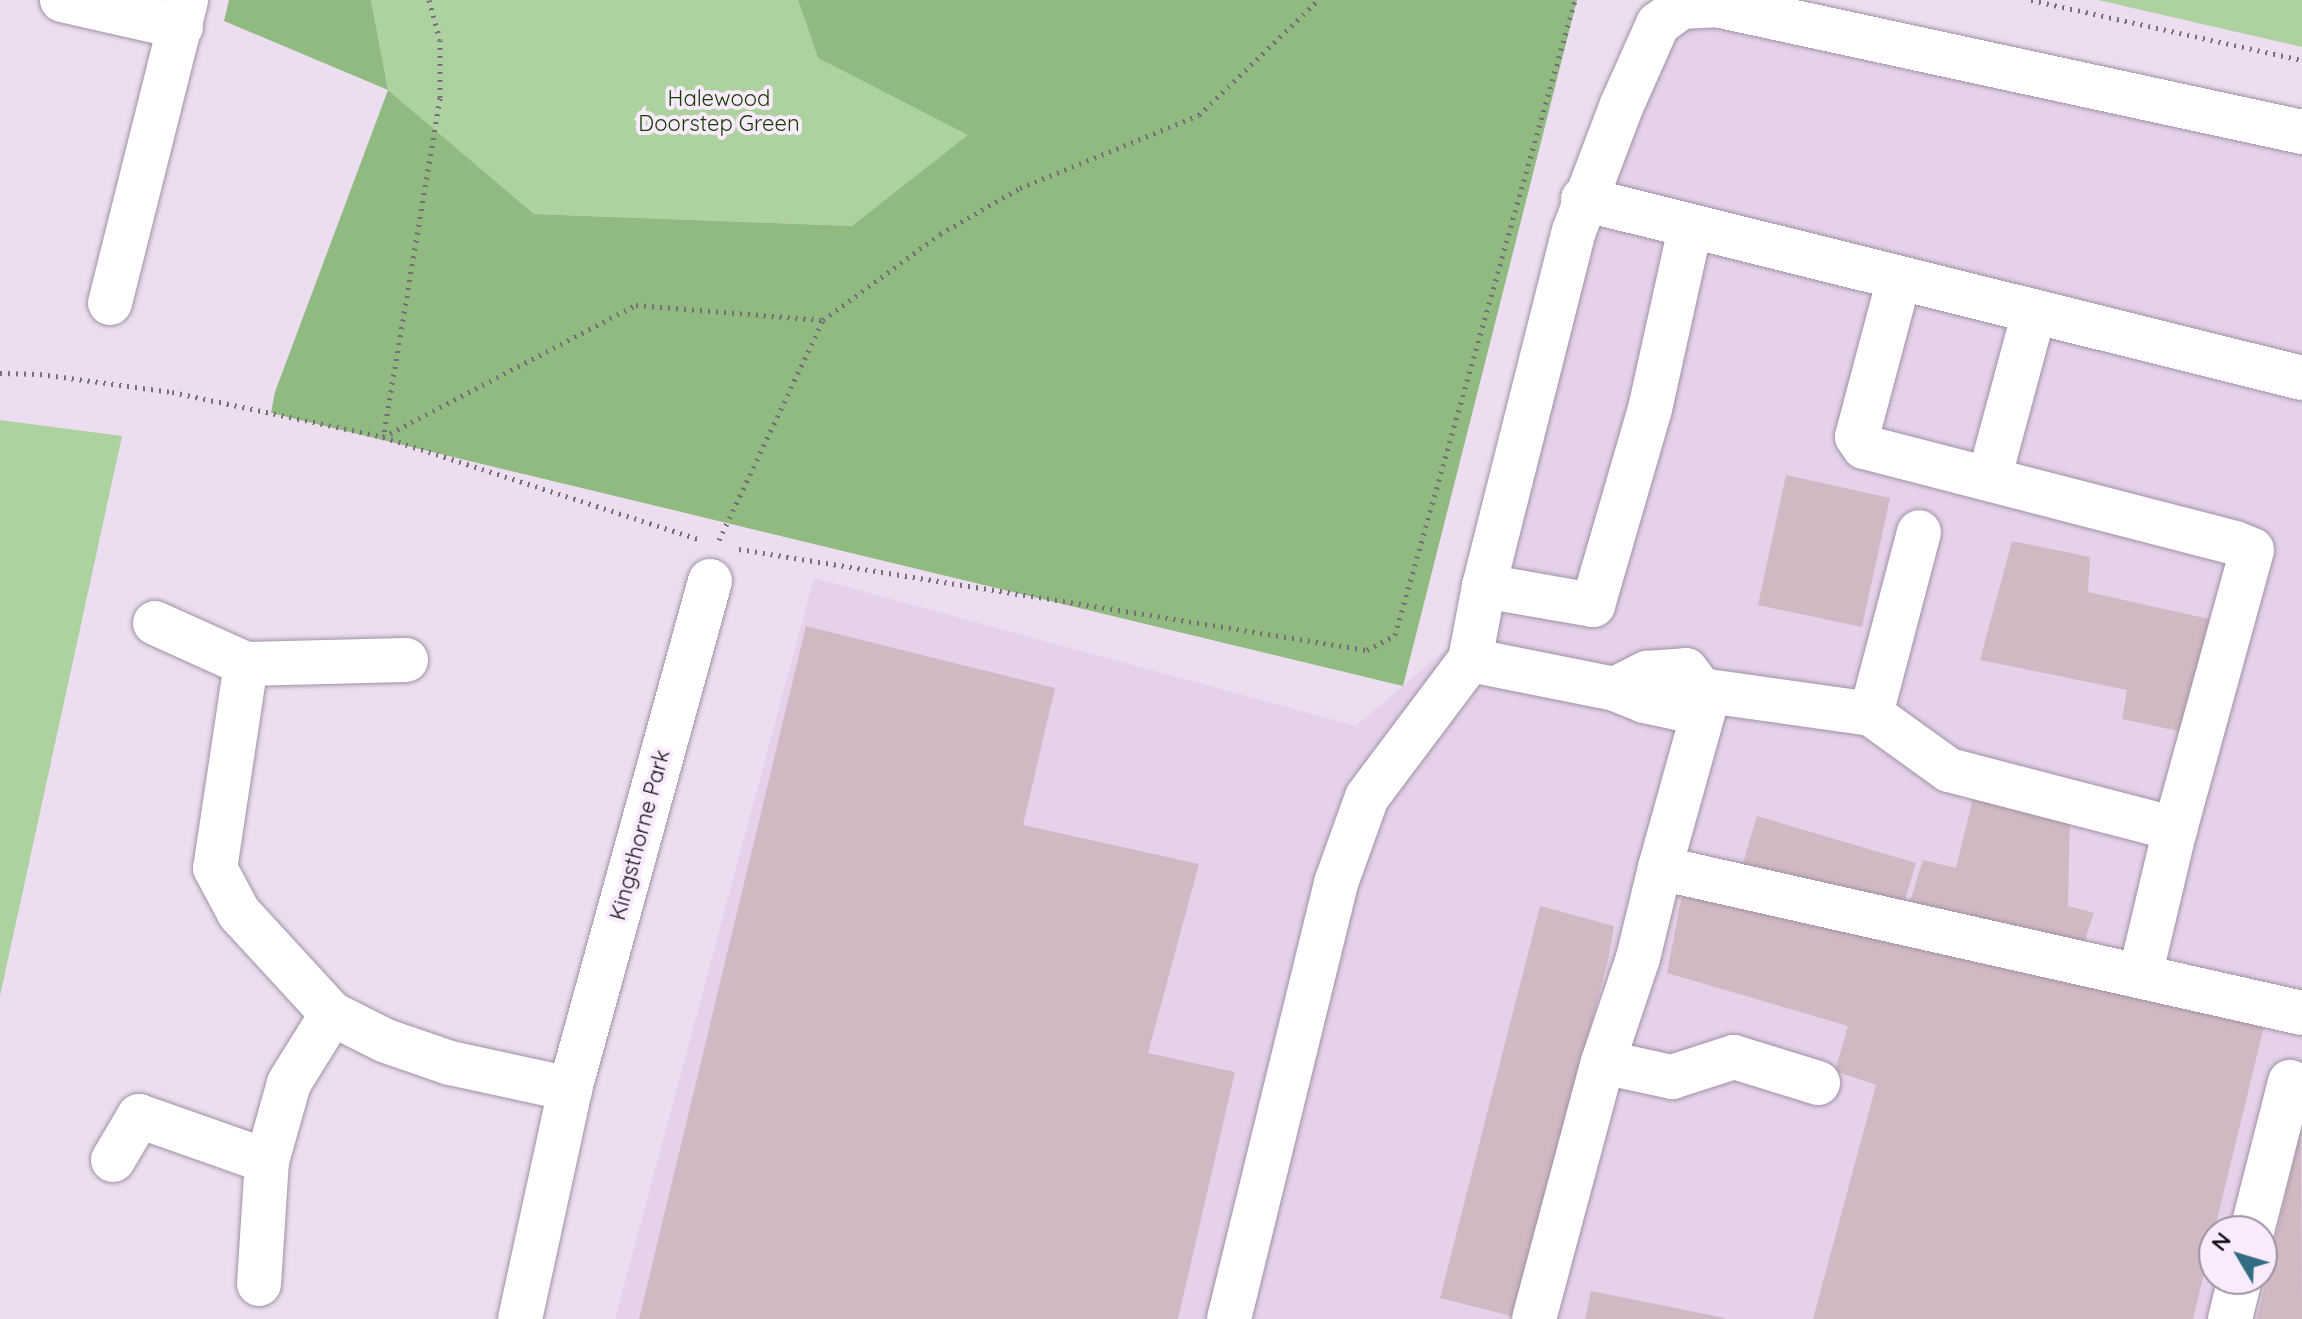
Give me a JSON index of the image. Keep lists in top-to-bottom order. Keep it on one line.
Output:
{"streets":{"street":["Kingsthorne Park"]},"parks":["Halewood Doorstep Green"],"north":"top left"}
